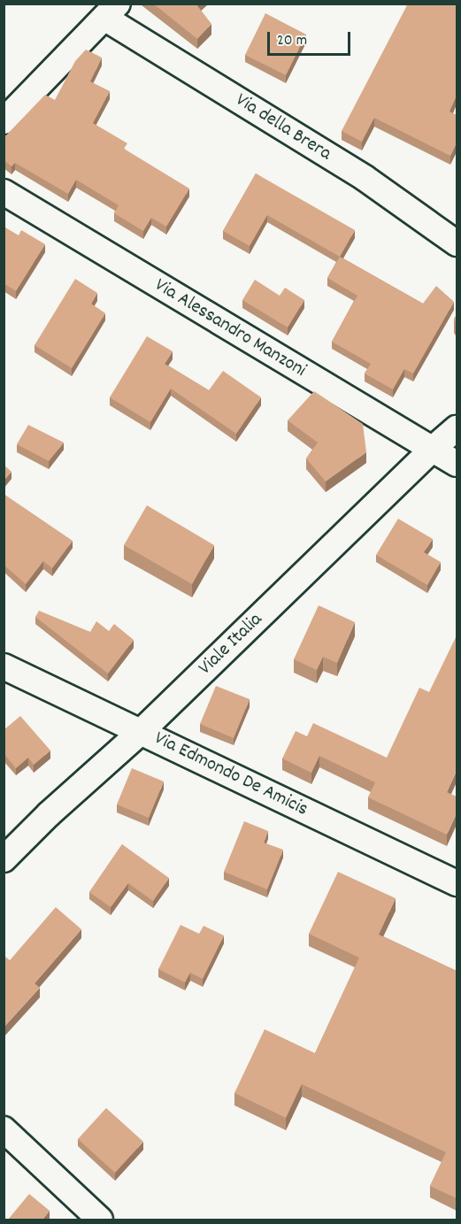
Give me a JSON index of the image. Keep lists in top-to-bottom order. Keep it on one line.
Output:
{"streets":{"street":["Via della Brera","Via Alessandro Manzoni","Viale Italia","Via Edmondo De Amicis"]},"crossings":[["Via Alessandro Manzoni","Viale Italia"],["Viale Italia","Via Edmondo De Amicis"]],"scale_bar":"20 m"}
